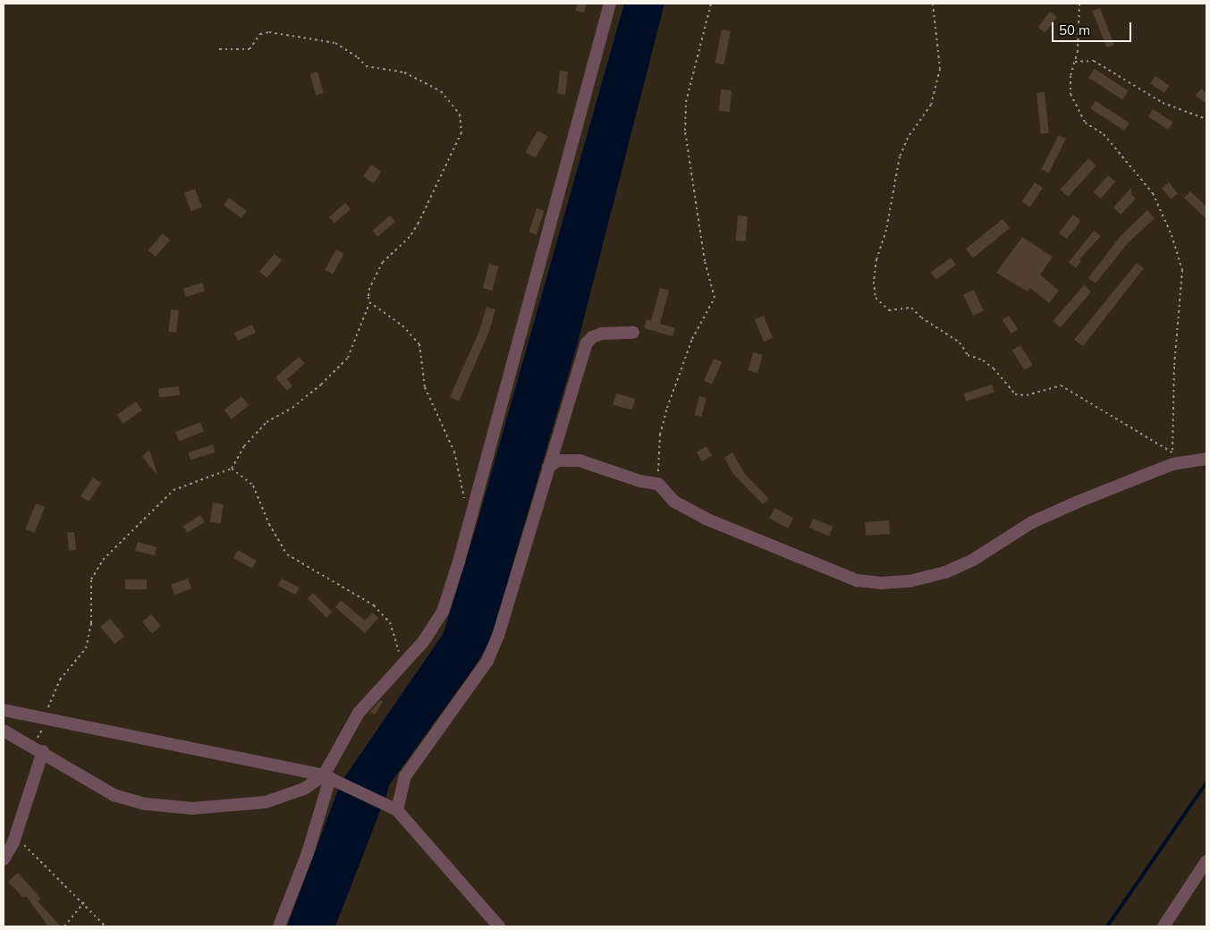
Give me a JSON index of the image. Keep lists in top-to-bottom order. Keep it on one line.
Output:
{"scale_bar":"50 m"}
